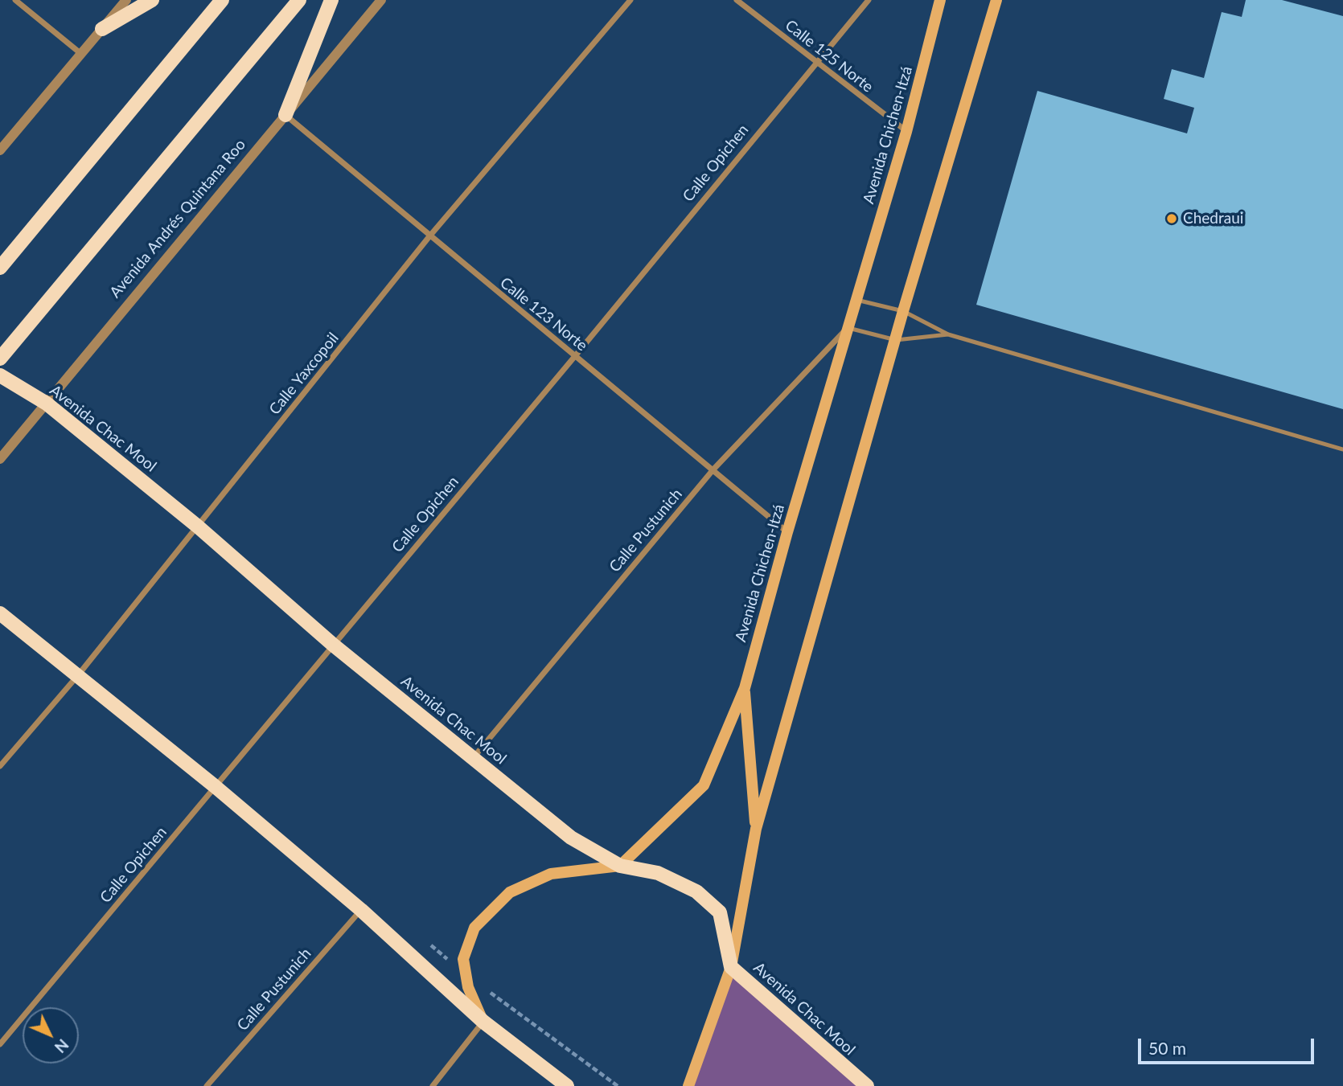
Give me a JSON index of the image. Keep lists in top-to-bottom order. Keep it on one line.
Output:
{"streets":{"main road":["Avenida Chichen-Itzá","Avenida Chac Mool"],"street":["Calle 125 Norte","Calle Opichen","Avenida Andrés Quintana Roo","Calle 123 Norte","Calle Yaxcopoil","Calle Pustunich"]},"crossings":[["Calle 125 Norte","Avenida Chichen-Itzá"],["Calle 125 Norte","Calle Opichen"],["Avenida Chichen-Itzá","Calle 123 Norte"],["Avenida Chichen-Itzá","Avenida Chac Mool"],["Avenida Chichen-Itzá","Calle Pustunich"],["Calle Opichen","Calle 123 Norte"],["Calle Opichen","Avenida Chac Mool"],["Avenida Andrés Quintana Roo","Calle 123 Norte"],["Avenida Andrés Quintana Roo","Avenida Chac Mool"],["Calle 123 Norte","Calle Yaxcopoil"],["Calle 123 Norte","Calle Pustunich"],["Calle Yaxcopoil","Avenida Chac Mool"],["Avenida Chac Mool","Calle Pustunich"]],"places":["Chedraui"],"scale_bar":"50 m","north":"bottom right"}
